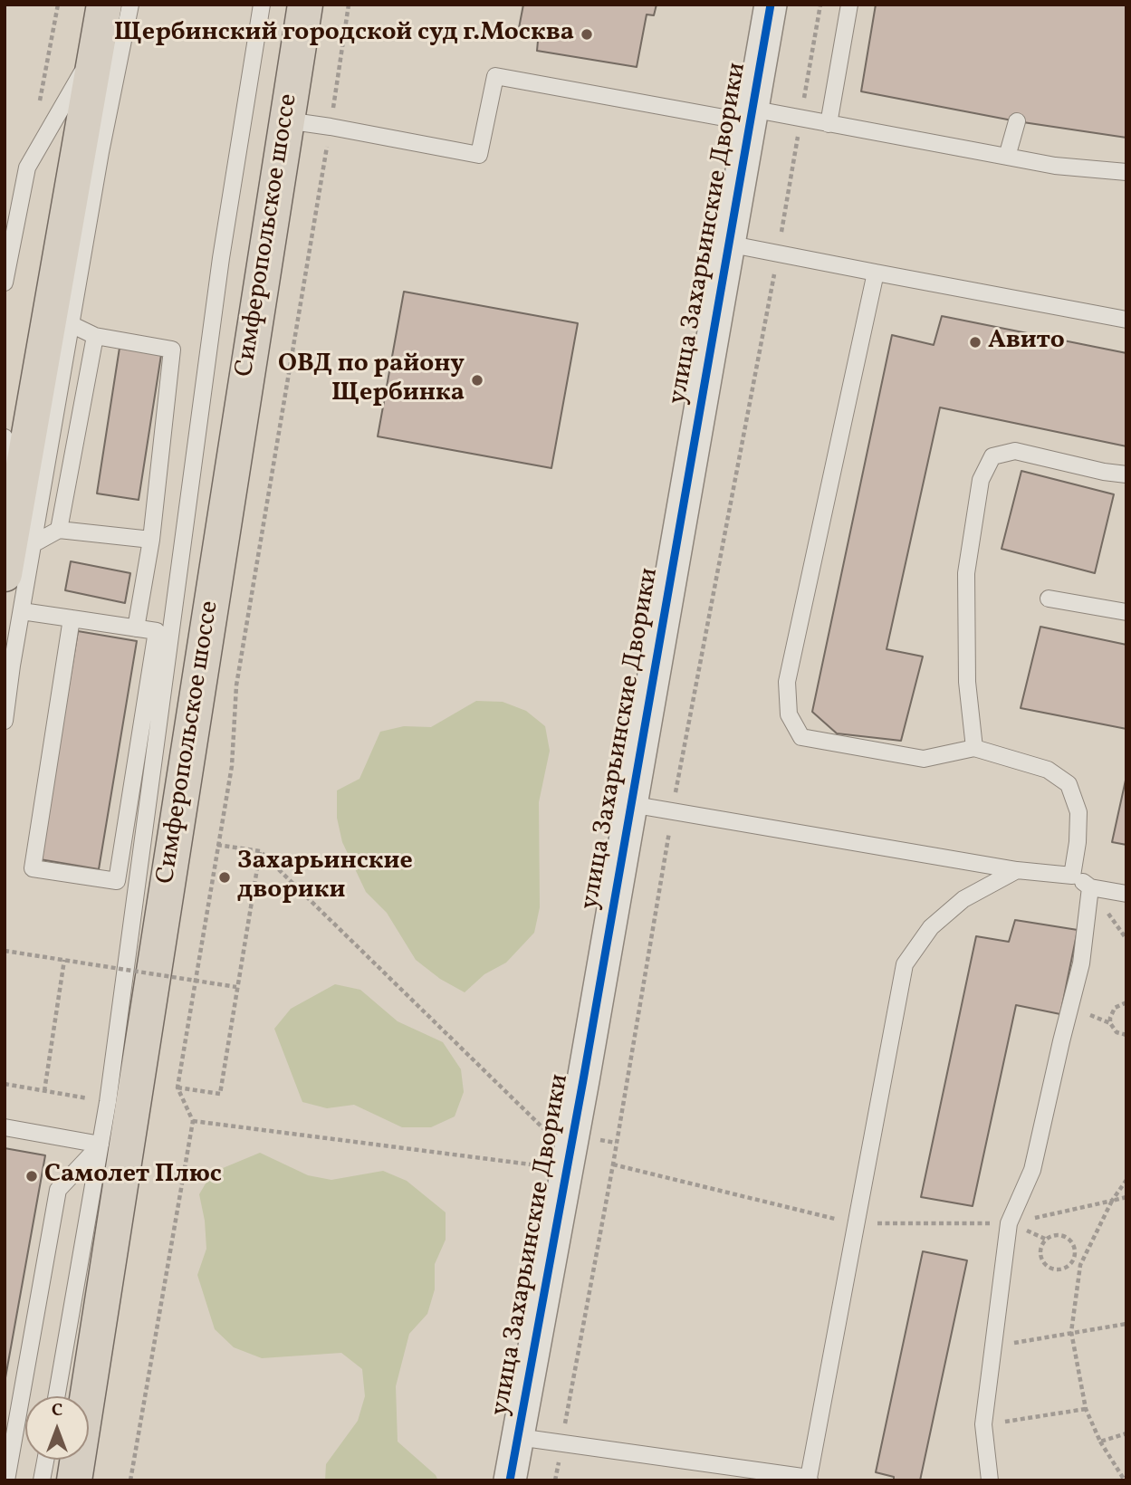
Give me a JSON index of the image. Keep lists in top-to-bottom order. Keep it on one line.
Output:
{"streets":{"main road":["Симферопольское шоссе"],"street":["улица Захарьинские Дворики"]},"places":["Щербинский городской суд г.Москва","Авито","ОВД по району Щербинка","Захарьинские дворики","Самолет Плюс"],"north":"top"}
